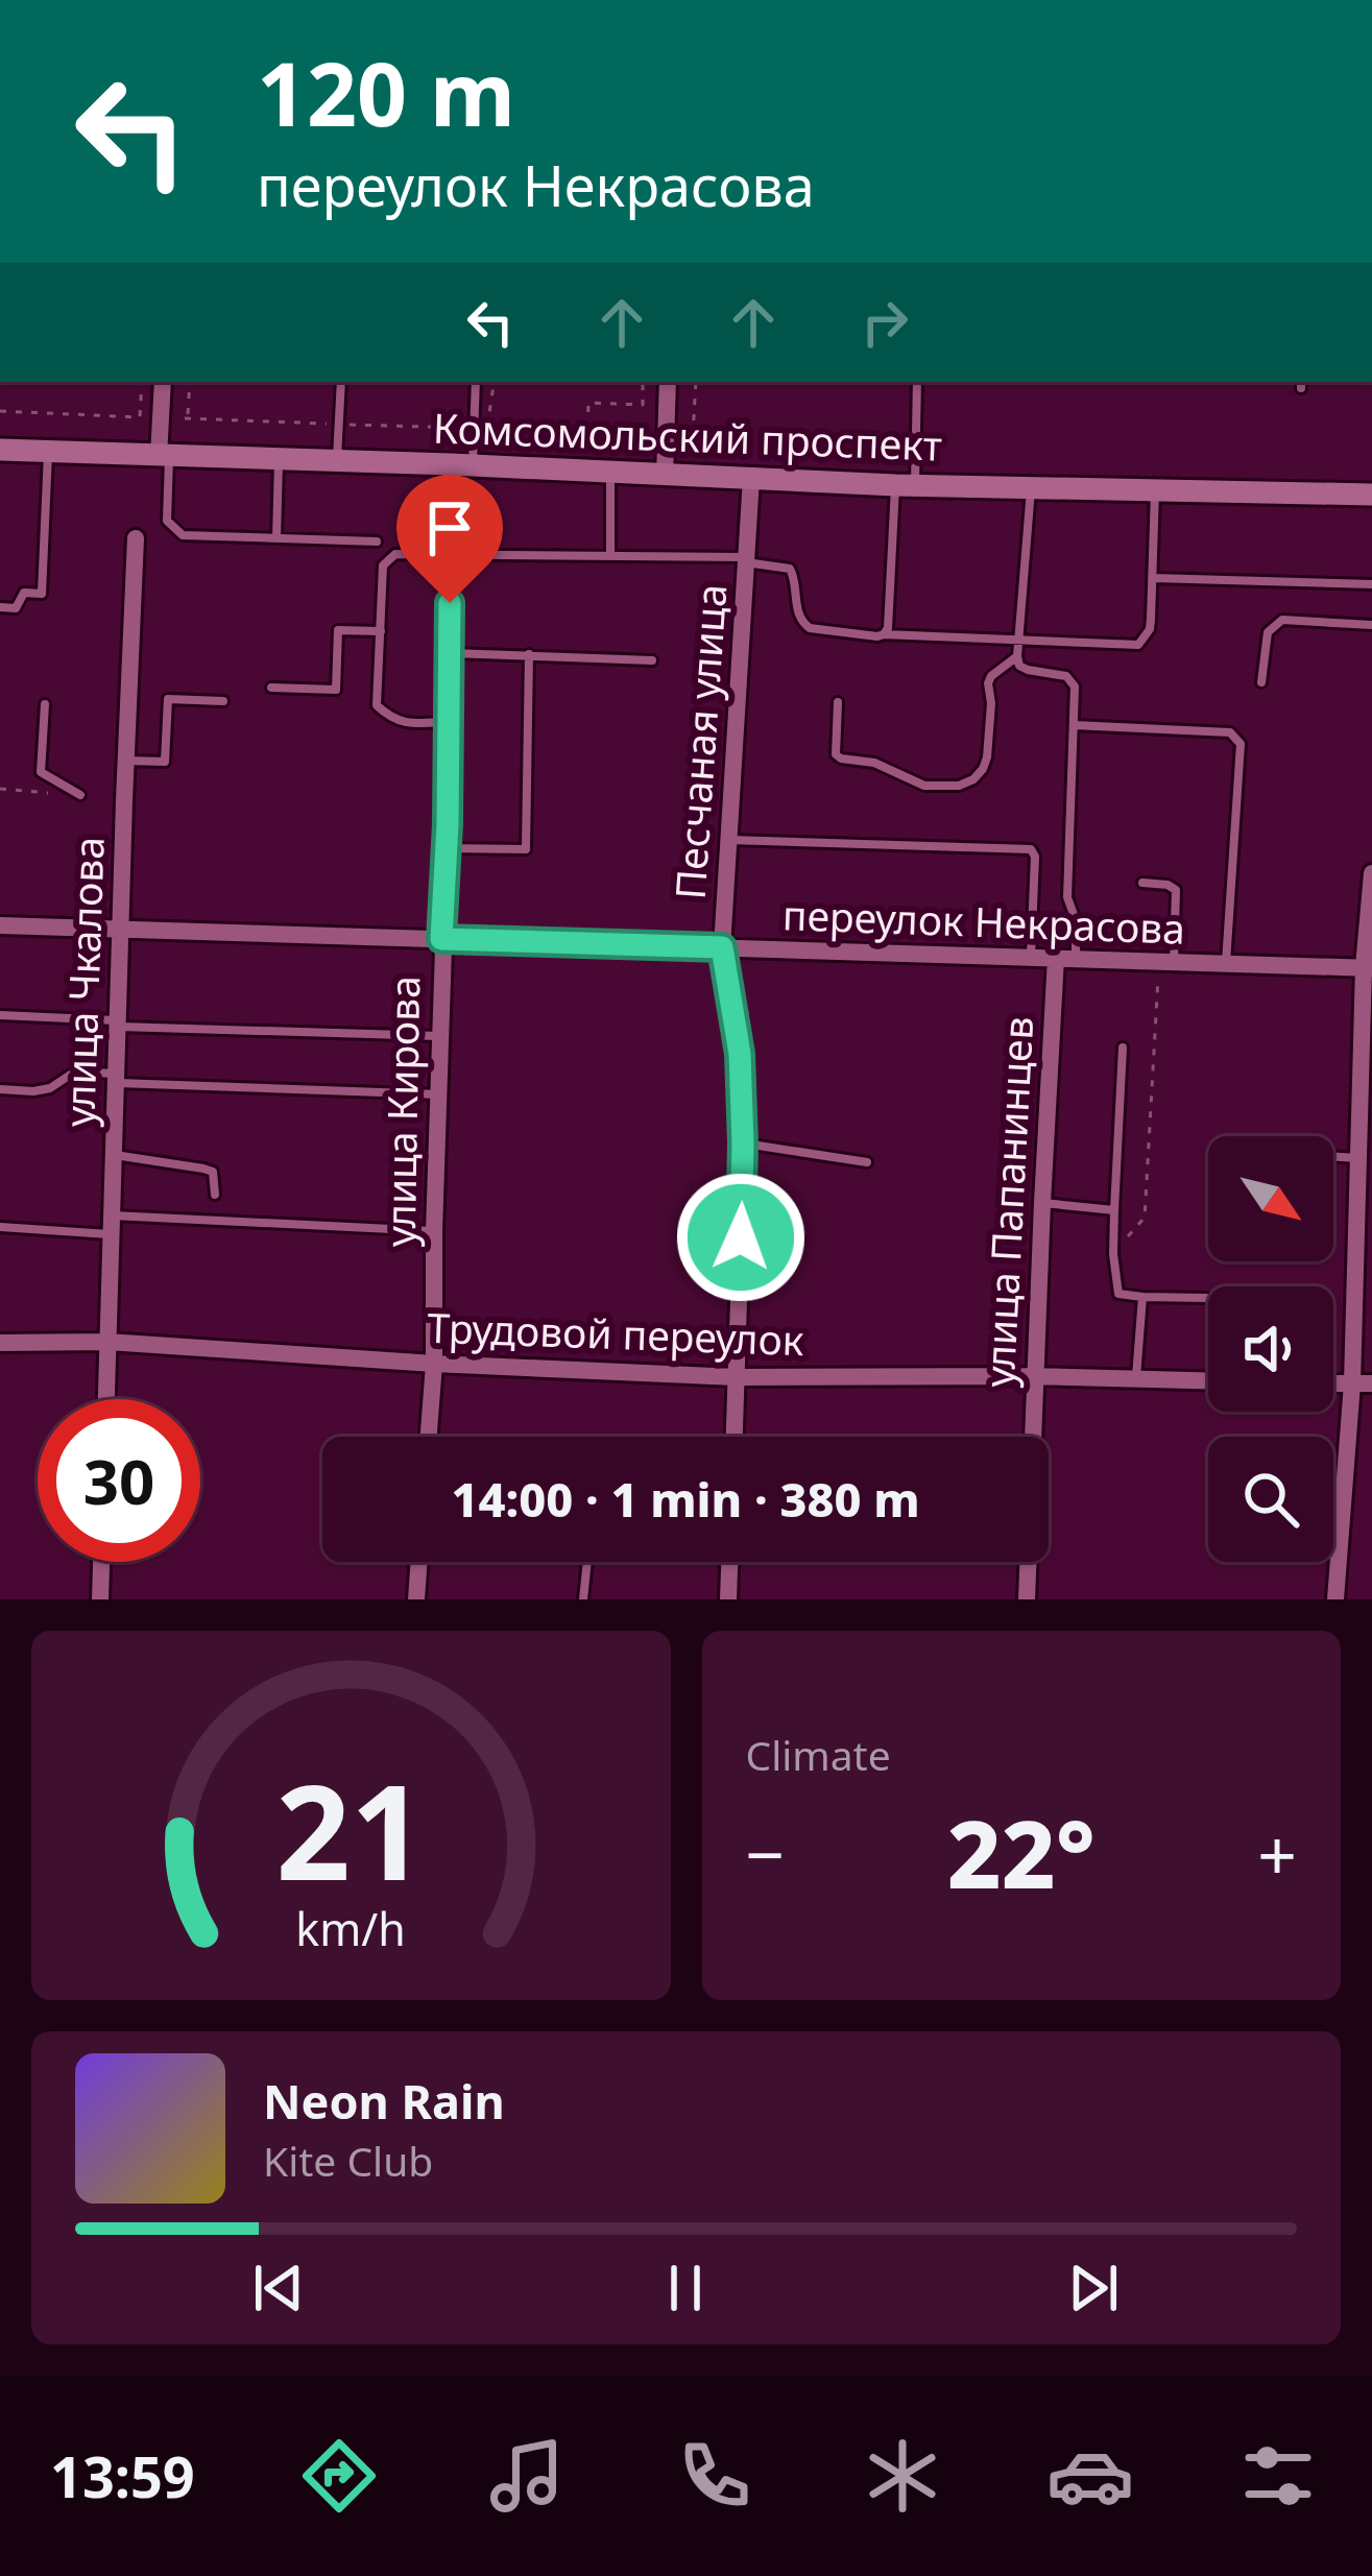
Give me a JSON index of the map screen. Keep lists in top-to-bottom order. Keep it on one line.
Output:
{"streets":{"main road":["Комсомольский проспект"],"street":["Песчаная улица","переулок Некрасова","улица Чкалова","улица Кирова","улица Папанинцев","Трудовой переулок"]},"crossings":[["Комсомольский проспект","Песчаная улица"],["Комсомольский проспект","улица Кирова"],["Песчаная улица","переулок Некрасова"],["Песчаная улица","Трудовой переулок"],["переулок Некрасова","улица Чкалова"],["переулок Некрасова","улица Кирова"],["переулок Некрасова","улица Папанинцев"],["улица Чкалова","Трудовой переулок"],["улица Кирова","Трудовой переулок"],["улица Папанинцев","Трудовой переулок"]],"north":"bottom right","page":{"turn":["120 m","переулок Некрасова"],"limit":"30","trip":"14:00 · 1 min · 380 m","tile":"Climate","heat":["−","22°","+"],"song":["Neon Rain","Kite Club"],"tabs":"13:59","gauge":["21","km/h"]}}
